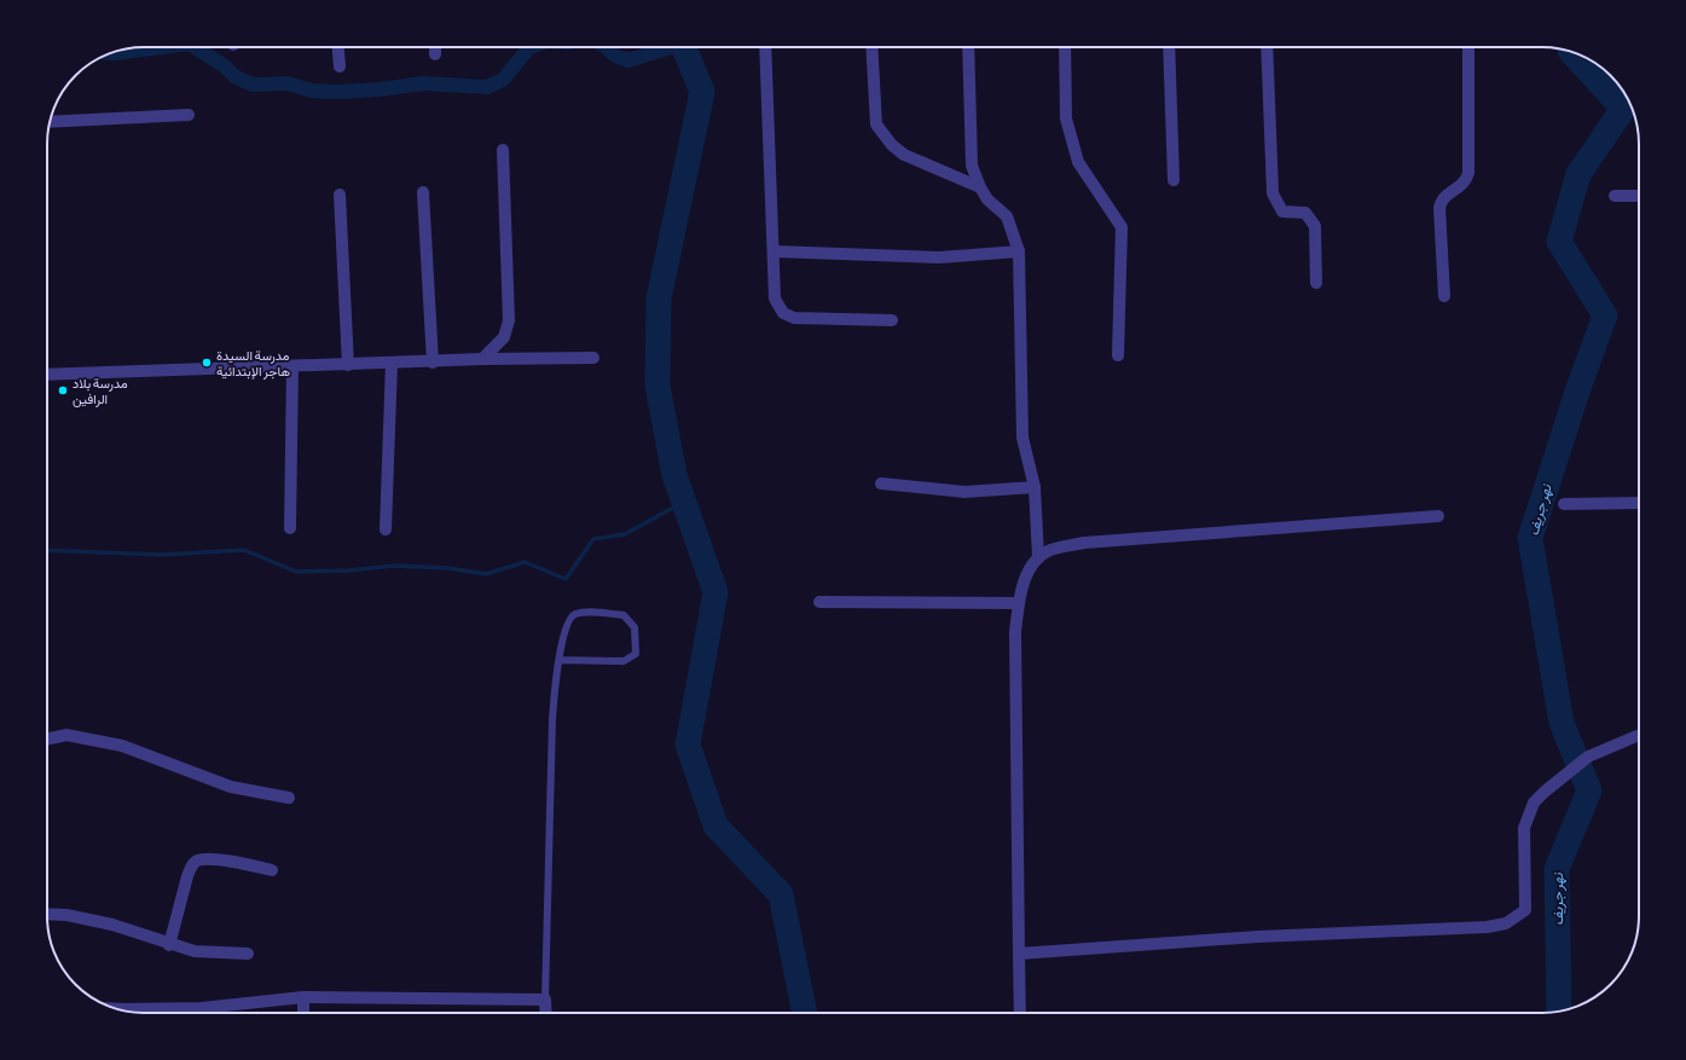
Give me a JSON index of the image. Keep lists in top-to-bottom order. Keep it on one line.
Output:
{"water":["نهر جريف"],"places":["مدرسة السيدة هاجر الإبتدائية","مدرسة بلاد الرافين"]}
